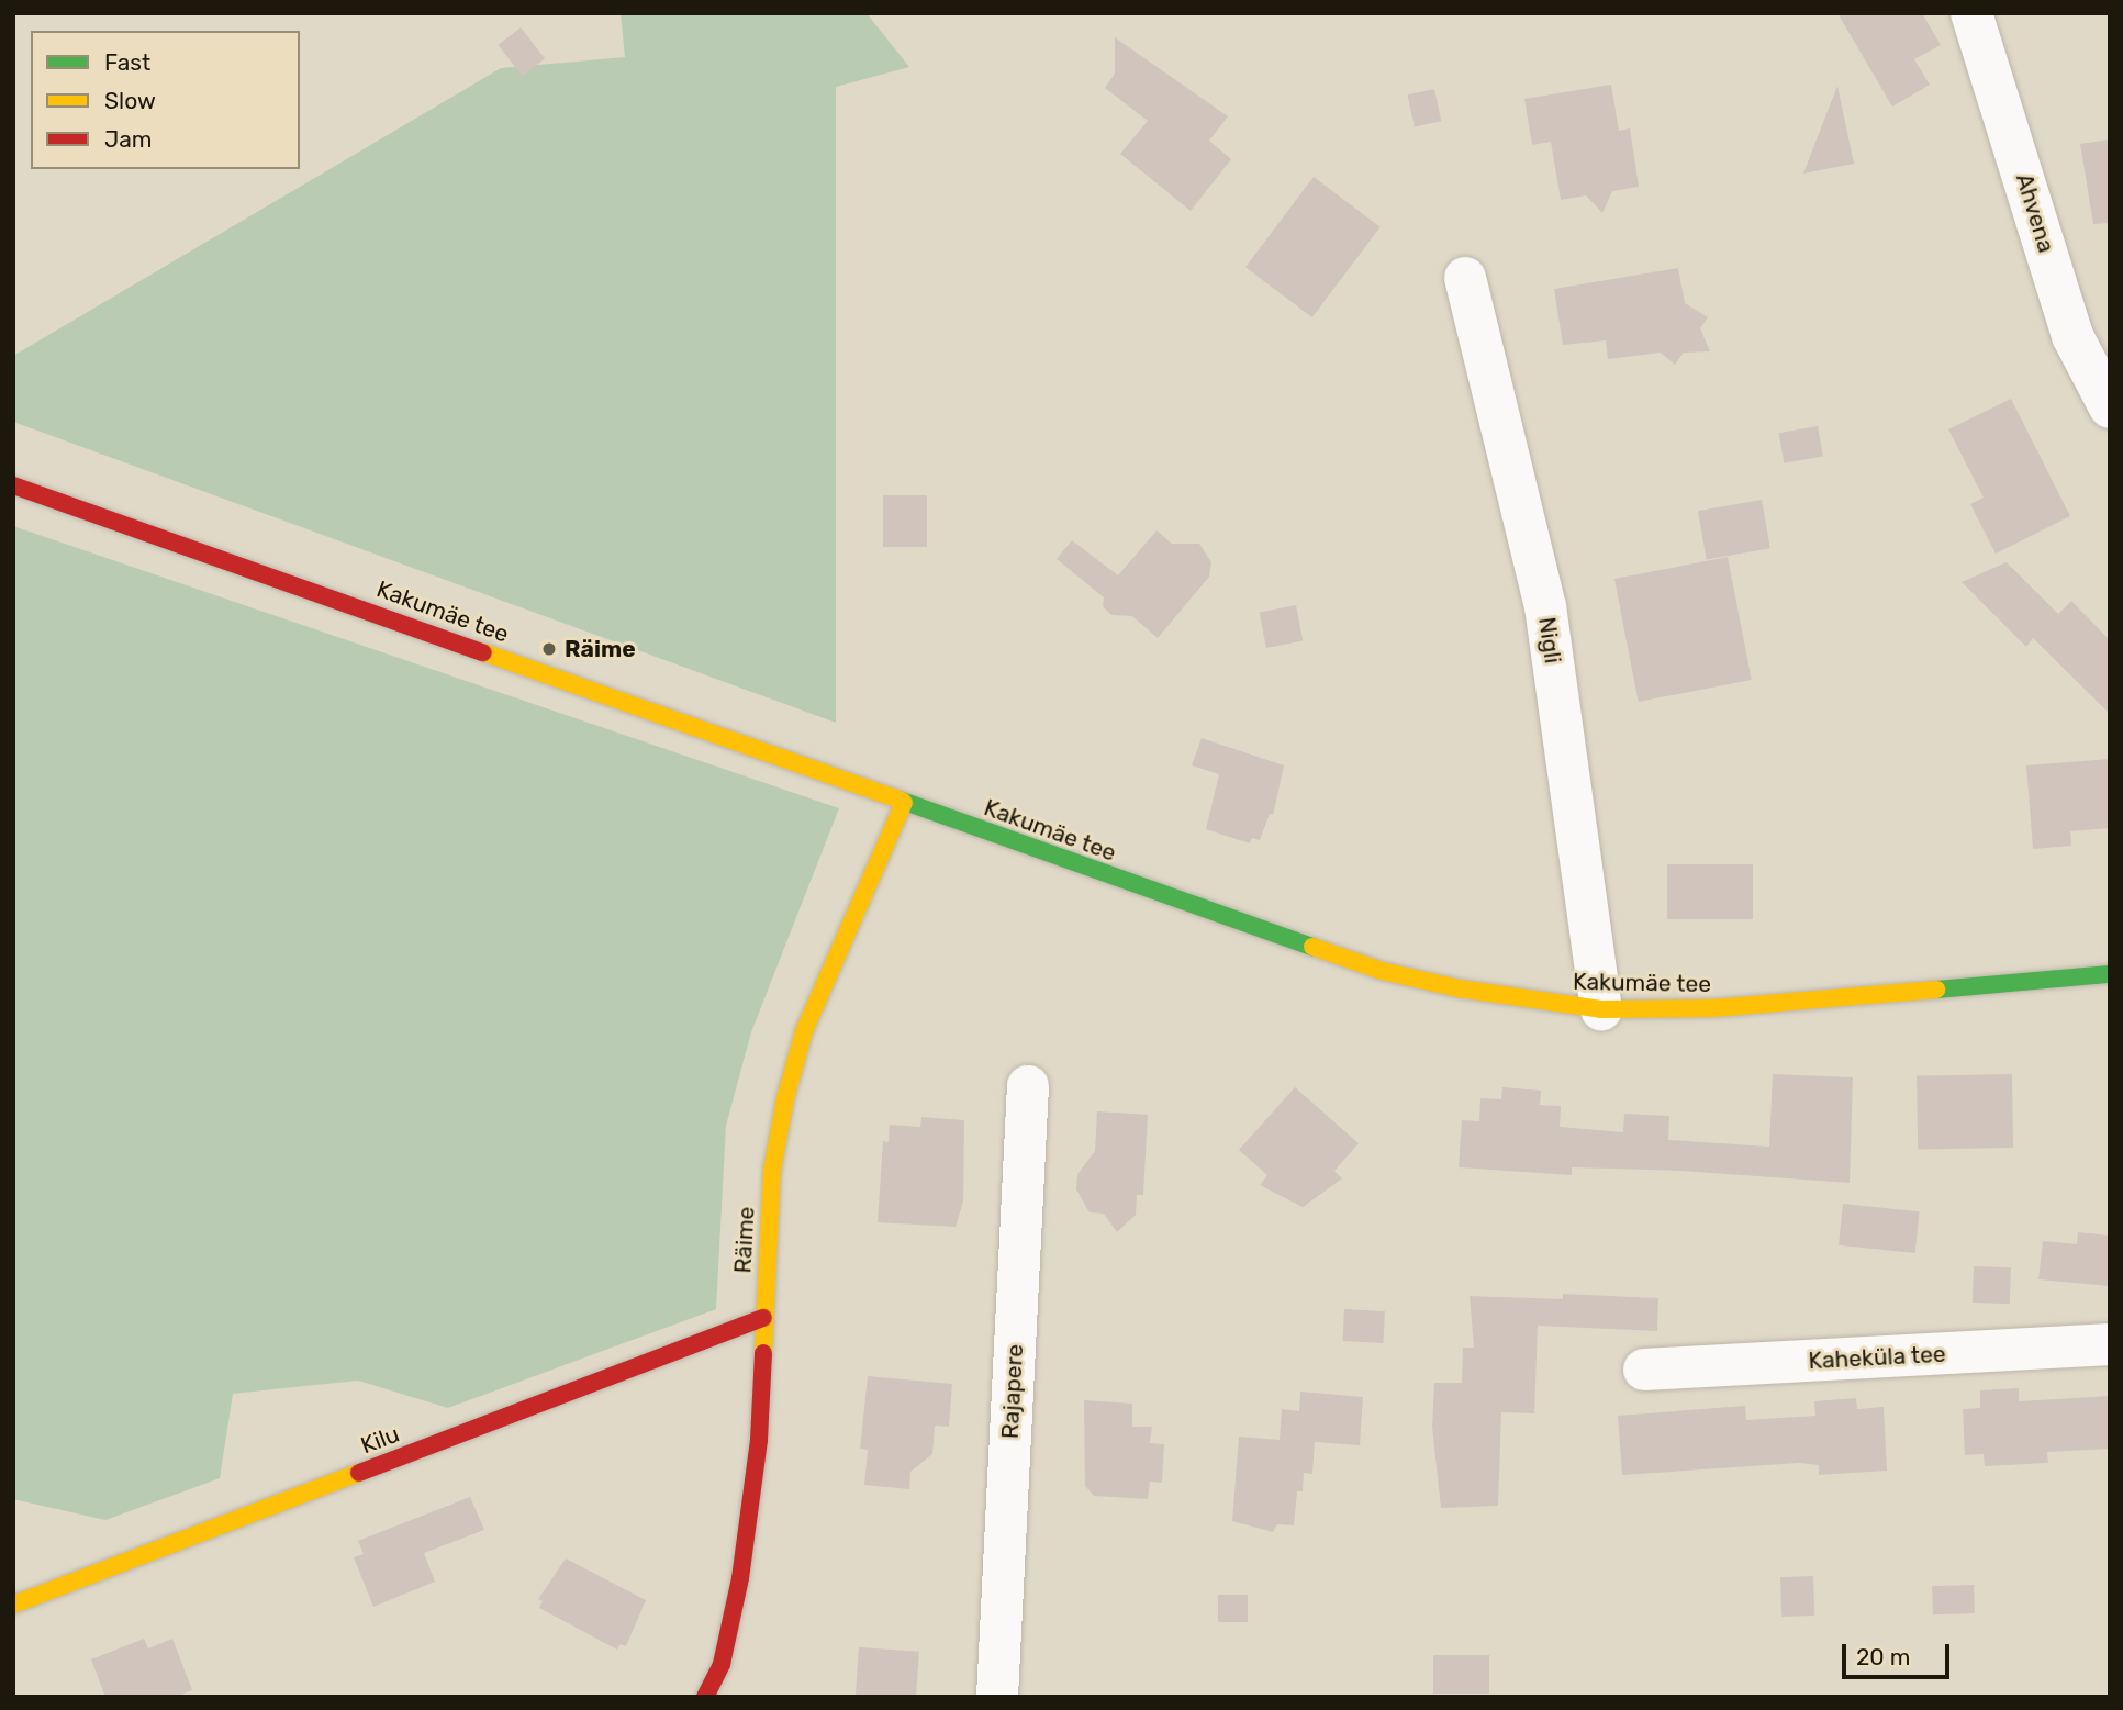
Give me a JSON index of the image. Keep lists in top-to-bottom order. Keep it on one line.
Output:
{"streets":{"street":["Ahvena","Kakumäe tee","Nigli","Räime","Kaheküla tee","Rajapere","Kilu"]},"crossings":[["Kakumäe tee","Nigli"],["Kakumäe tee","Räime"],["Räime","Kilu"]],"places":["Räime"],"legend":["Fast","Slow","Jam"],"scale_bar":"20 m"}
